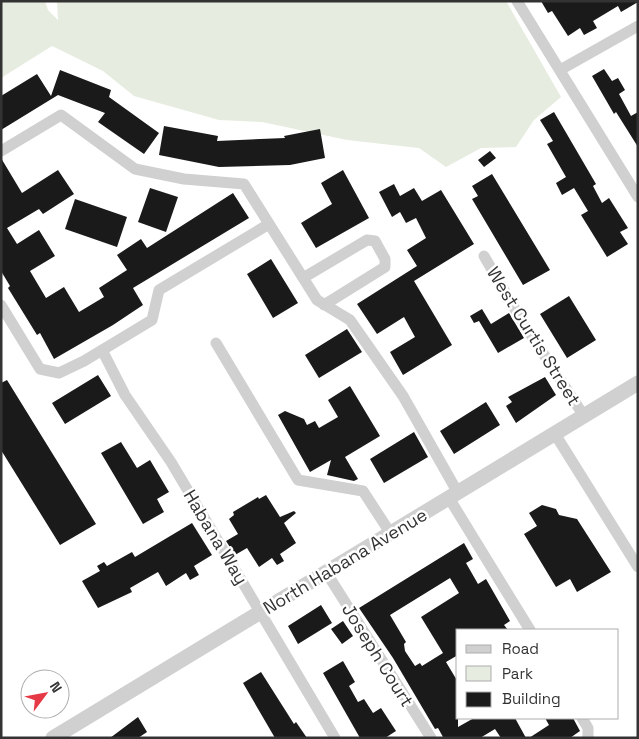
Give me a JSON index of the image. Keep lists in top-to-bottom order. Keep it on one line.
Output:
{"streets":{"street":["West Curtis Street","Habana Way","North Habana Avenue","Joseph Court"]},"crossings":[["West Curtis Street","North Habana Avenue"],["Habana Way","North Habana Avenue"],["North Habana Avenue","Joseph Court"]],"legend":["Road","Park","Building"],"north":"top right"}
